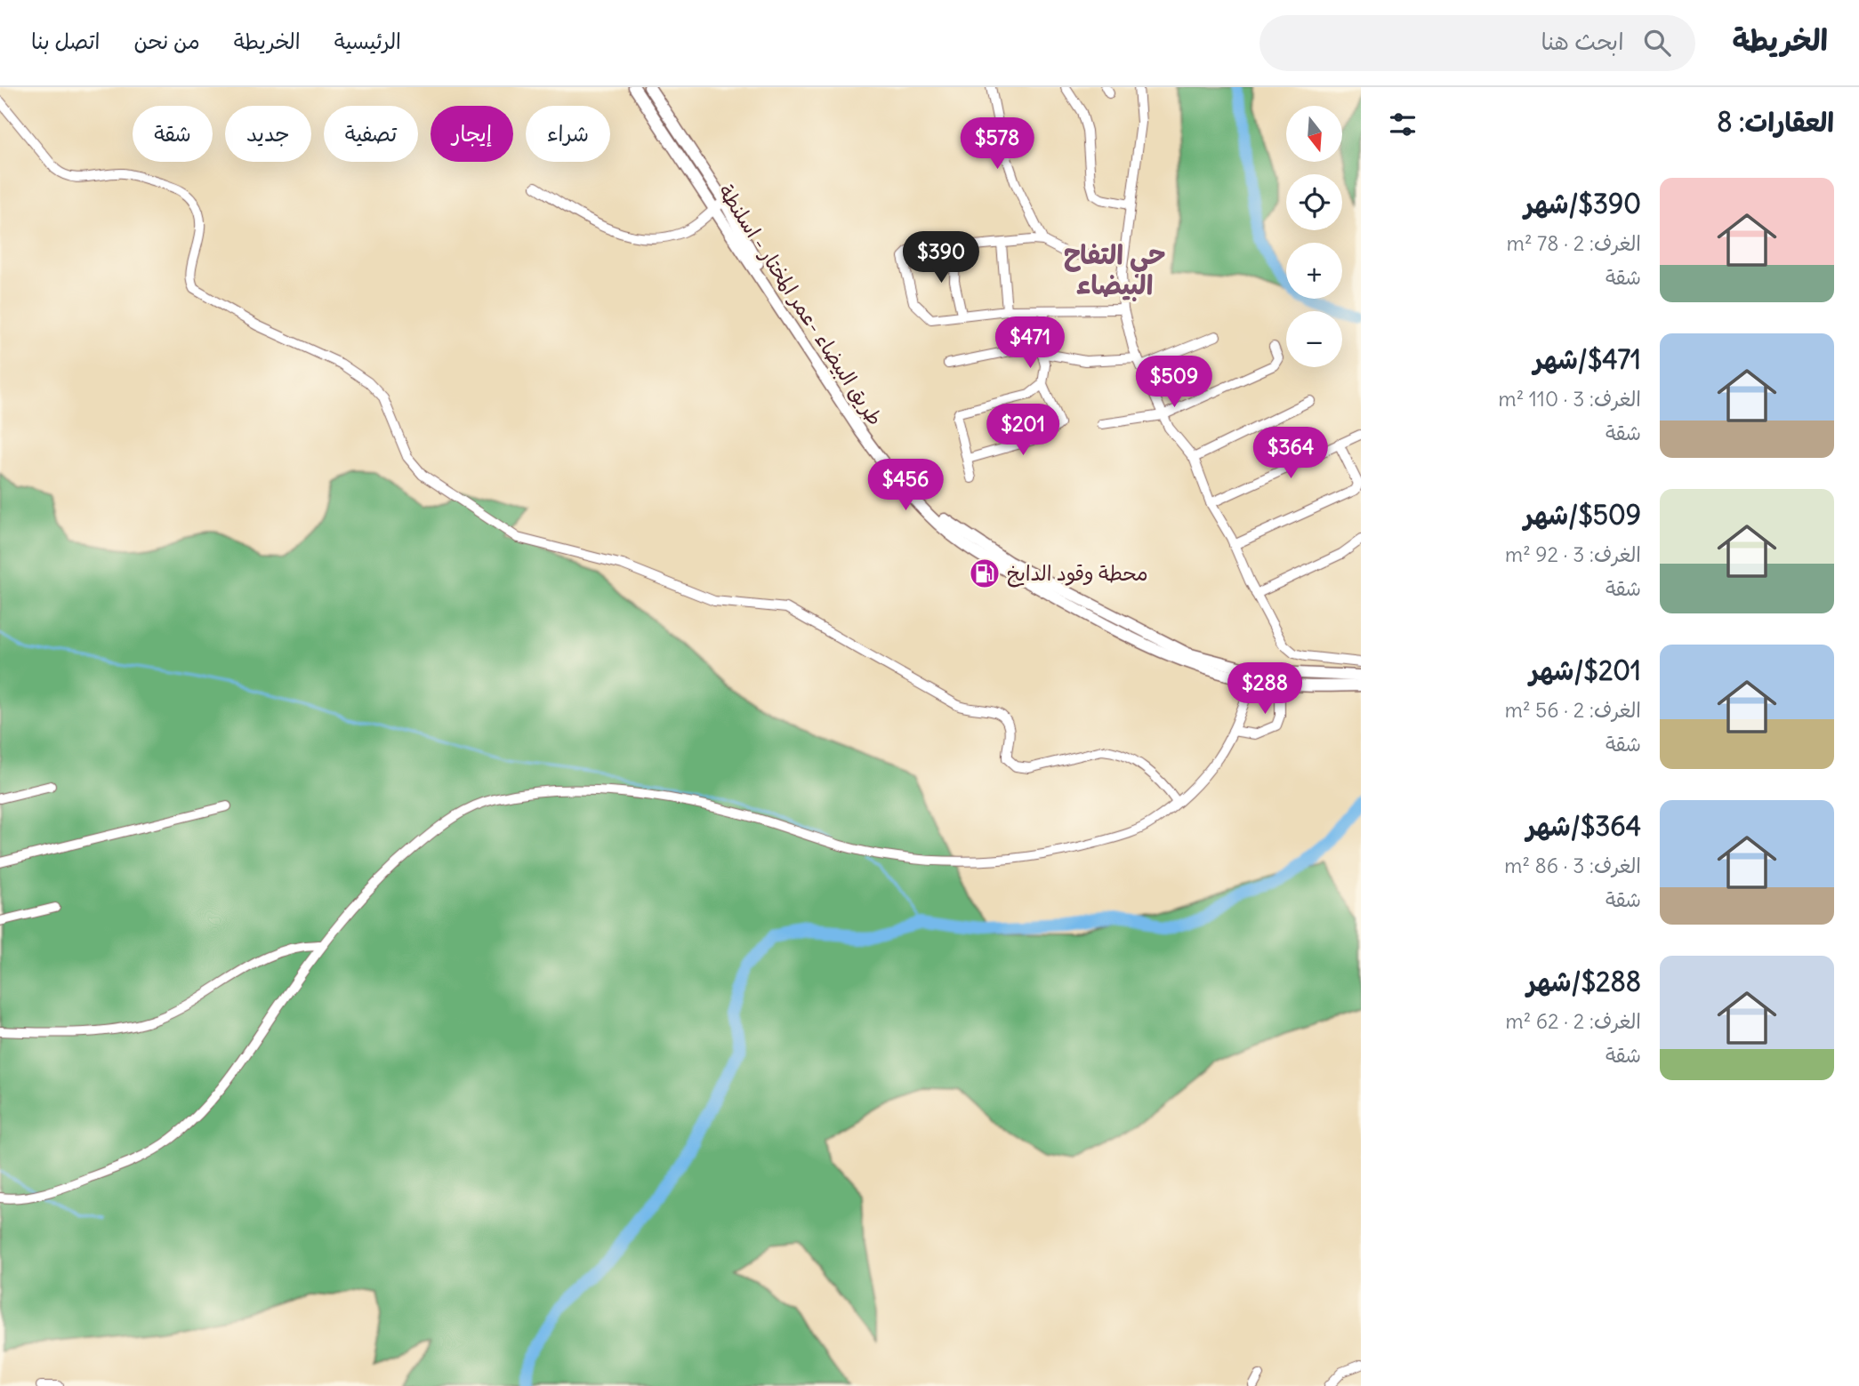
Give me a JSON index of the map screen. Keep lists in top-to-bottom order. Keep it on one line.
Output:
{"streets":{"main road":["طريق البيضاء -عمر المختار - اسلنطة"]},"districts":["حي التفاح البيضاء"],"places":{"fuel station":["محطة وقود الدايخ"]},"north":"bottom","page":{"header":"الخريطة","search":"ابحث هنا","nav":["الرئيسية","الخريطة","من نحن","اتصل بنا"],"heading":"العقارات: 8","map_buttons":["+","−"],"chip":["شراء","إيجار","تصفية","جديد","شقة"],"price":["$578","$390","$471","$509","$201","$364","$456","$288"],"list":[{"name":"$390/شهر","note":"الغرف: 2 · 78 m² · شقة"},{"name":"$471/شهر","note":"الغرف: 3 · 110 m² · شقة"},{"name":"$509/شهر","note":"الغرف: 3 · 92 m² · شقة"},{"name":"$201/شهر","note":"الغرف: 2 · 56 m² · شقة"},{"name":"$364/شهر","note":"الغرف: 3 · 86 m² · شقة"},{"name":"$288/شهر","note":"الغرف: 2 · 62 m² · شقة"}]}}
